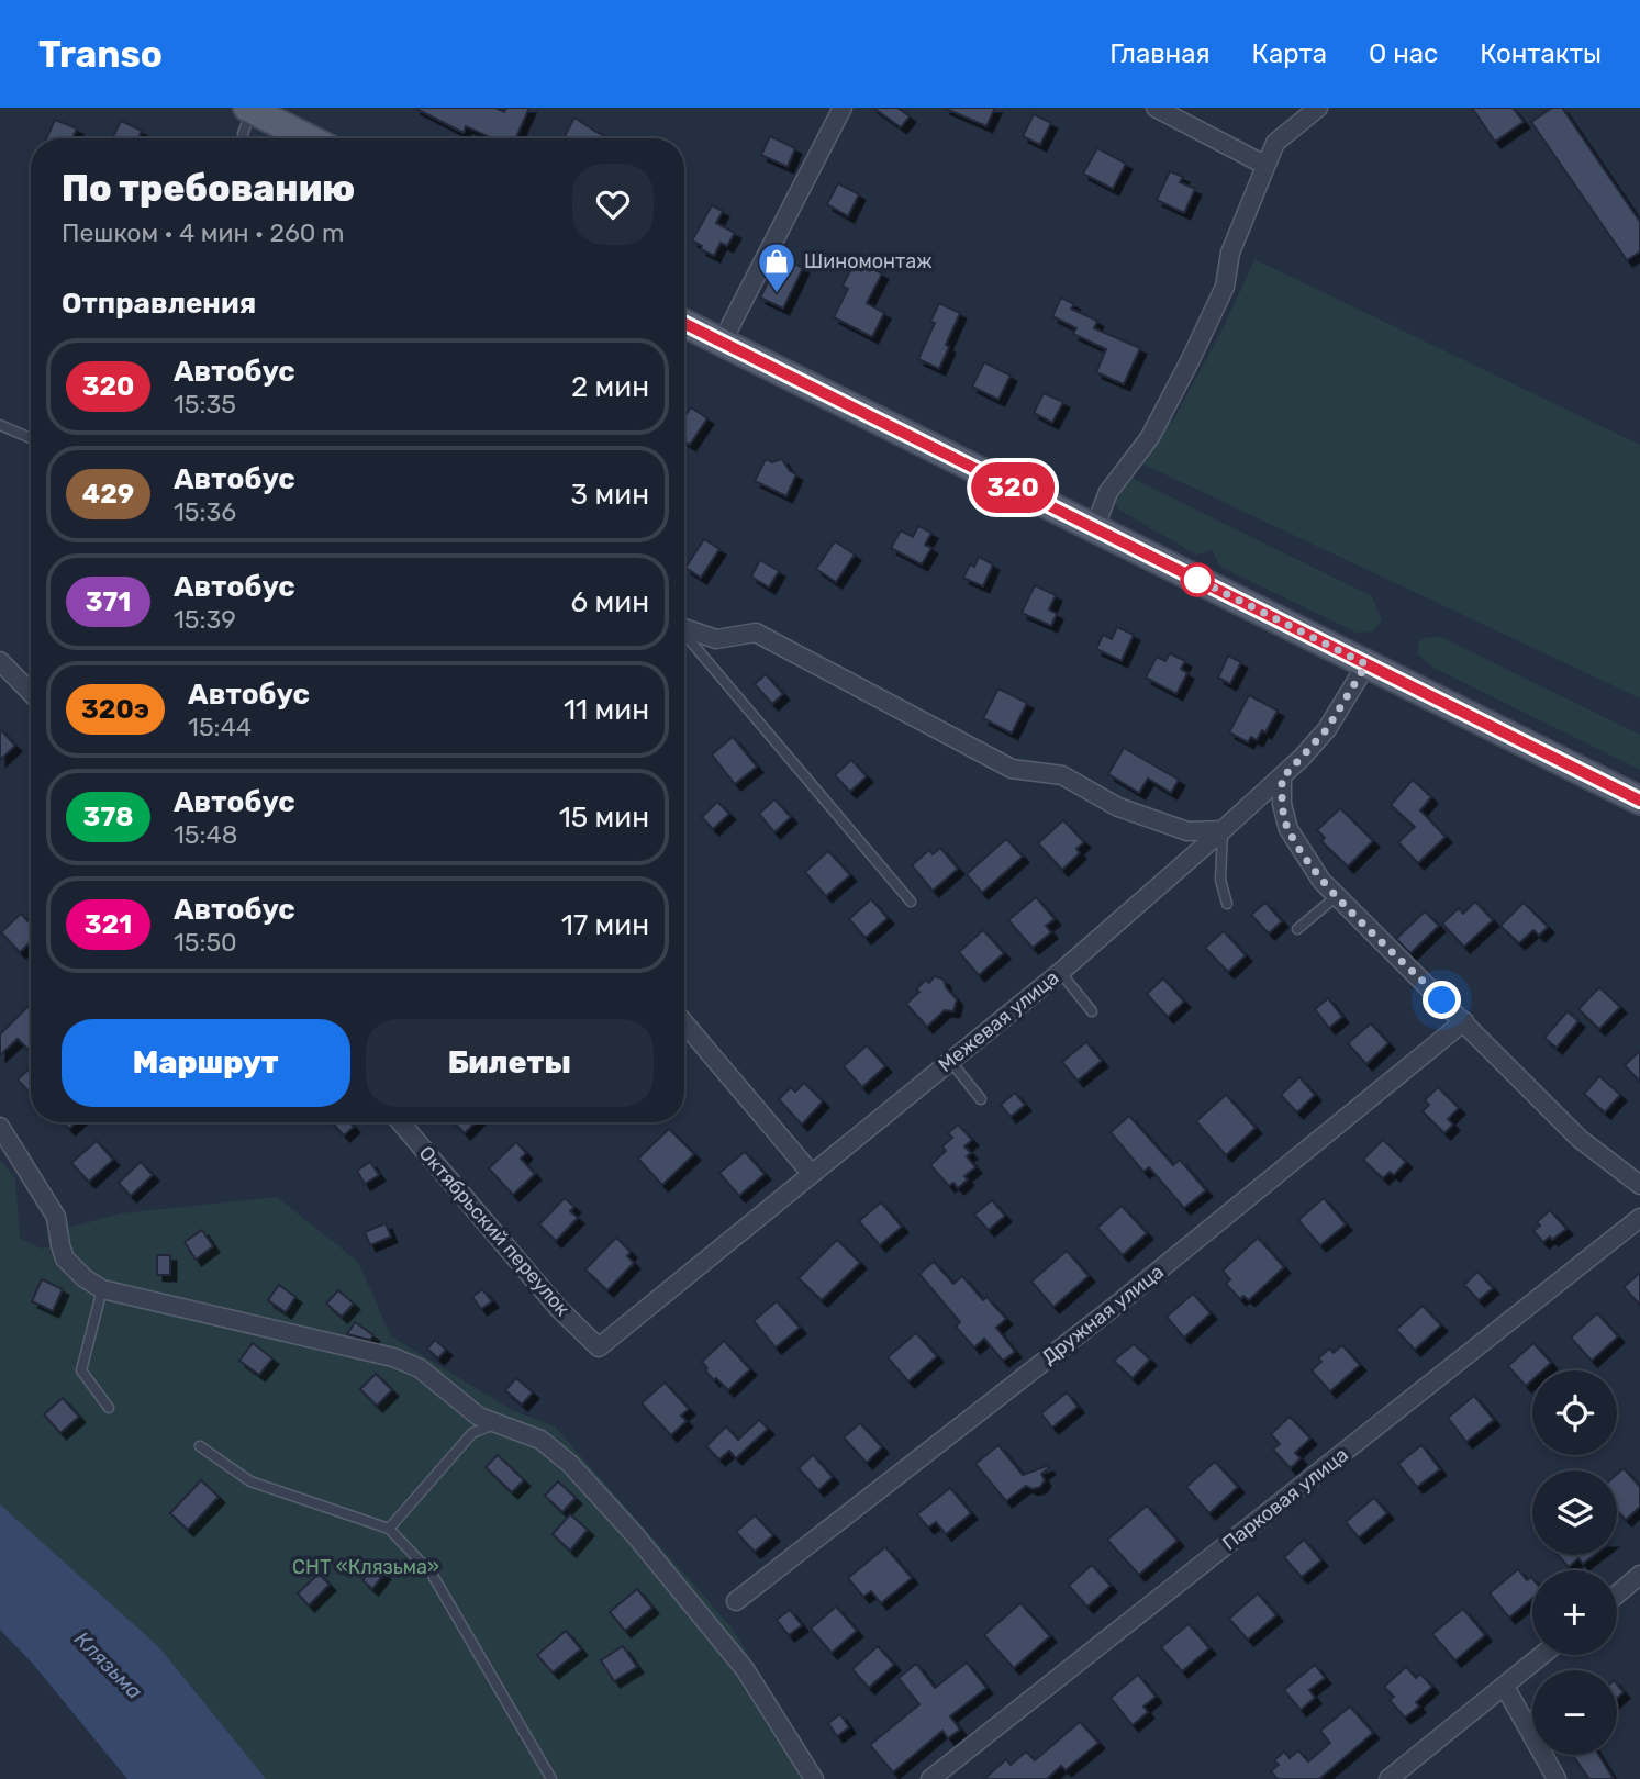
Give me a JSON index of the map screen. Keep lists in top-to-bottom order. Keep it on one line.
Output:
{"streets":{"street":["Межевая улица","Октябрьский переулок","Дружная улица","Парковая улица"]},"crossings":[["Межевая улица","Октябрьский переулок"]],"water":["Клязьма"],"parks":["СНТ «Клязьма»"],"places":{"shop":["Шиномонтаж"]},"lines":["bus line 320"],"page":{"header":"Transo","nav":["Главная","Карта","О нас","Контакты"],"on_map":"320","heading":[["По требованию","Пешком · 4 мин · 260 m"],"Отправления"],"list":[{"mark":"320","name":"Автобус","note":"15:35","value":"2 мин"},{"mark":"429","name":"Автобус","note":"15:36","value":"3 мин"},{"mark":"371","name":"Автобус","note":"15:39","value":"6 мин"},{"mark":"320э","name":"Автобус","note":"15:44","value":"11 мин"},{"mark":"378","name":"Автобус","note":"15:48","value":"15 мин"},{"mark":"321","name":"Автобус","note":"15:50","value":"17 мин"}],"buttons":["Маршрут","Билеты"],"map_buttons":["+","−"]}}
